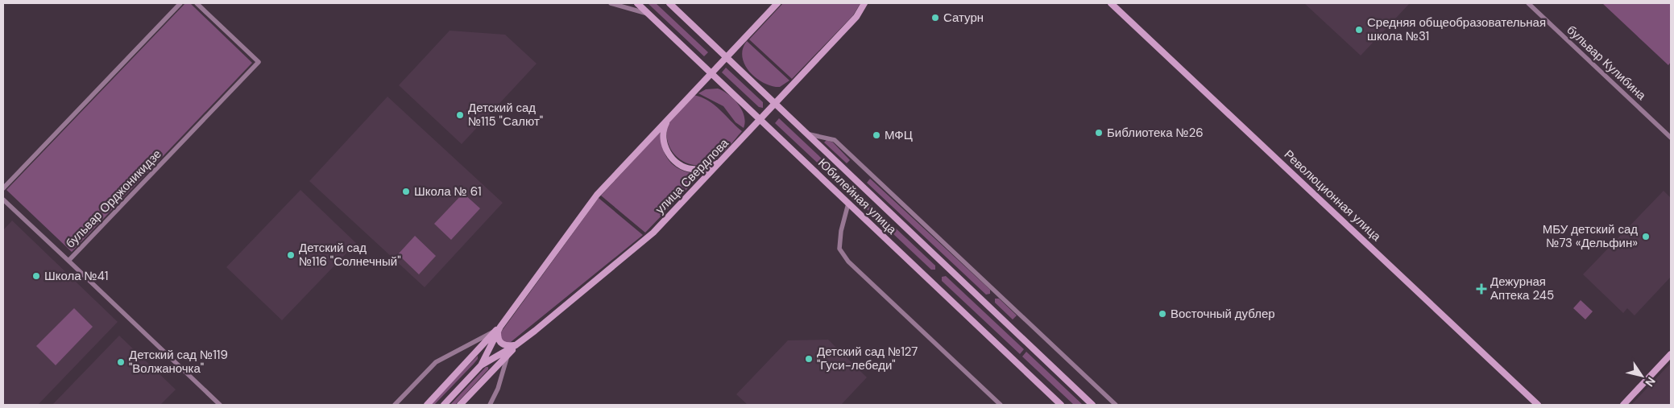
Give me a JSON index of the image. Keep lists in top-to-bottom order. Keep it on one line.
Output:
{"streets":{"main road":["улица Свердлова","Революционная улица","Юбилейная улица"],"street":["бульвар Кулибина","бульвар Орджоникидзе"]},"crossings":[["улица Свердлова","Юбилейная улица"]],"places":{"other":["Сатурн","Средняя общеобразовательная школа №31","Детский сад №115 \"Салют\"","Библиотека №26","МФЦ","Школа № 61","МБУ детский сад №73 «Дельфин»","Детский сад №116 \"Солнечный\"","Школа №41","Восточный дублер","Детский сад №127 \"Гуси-лебеди\"","Детский сад №119 \"Волжаночка\""],"health":["Дежурная Аптека 245"]},"north":"bottom right"}
